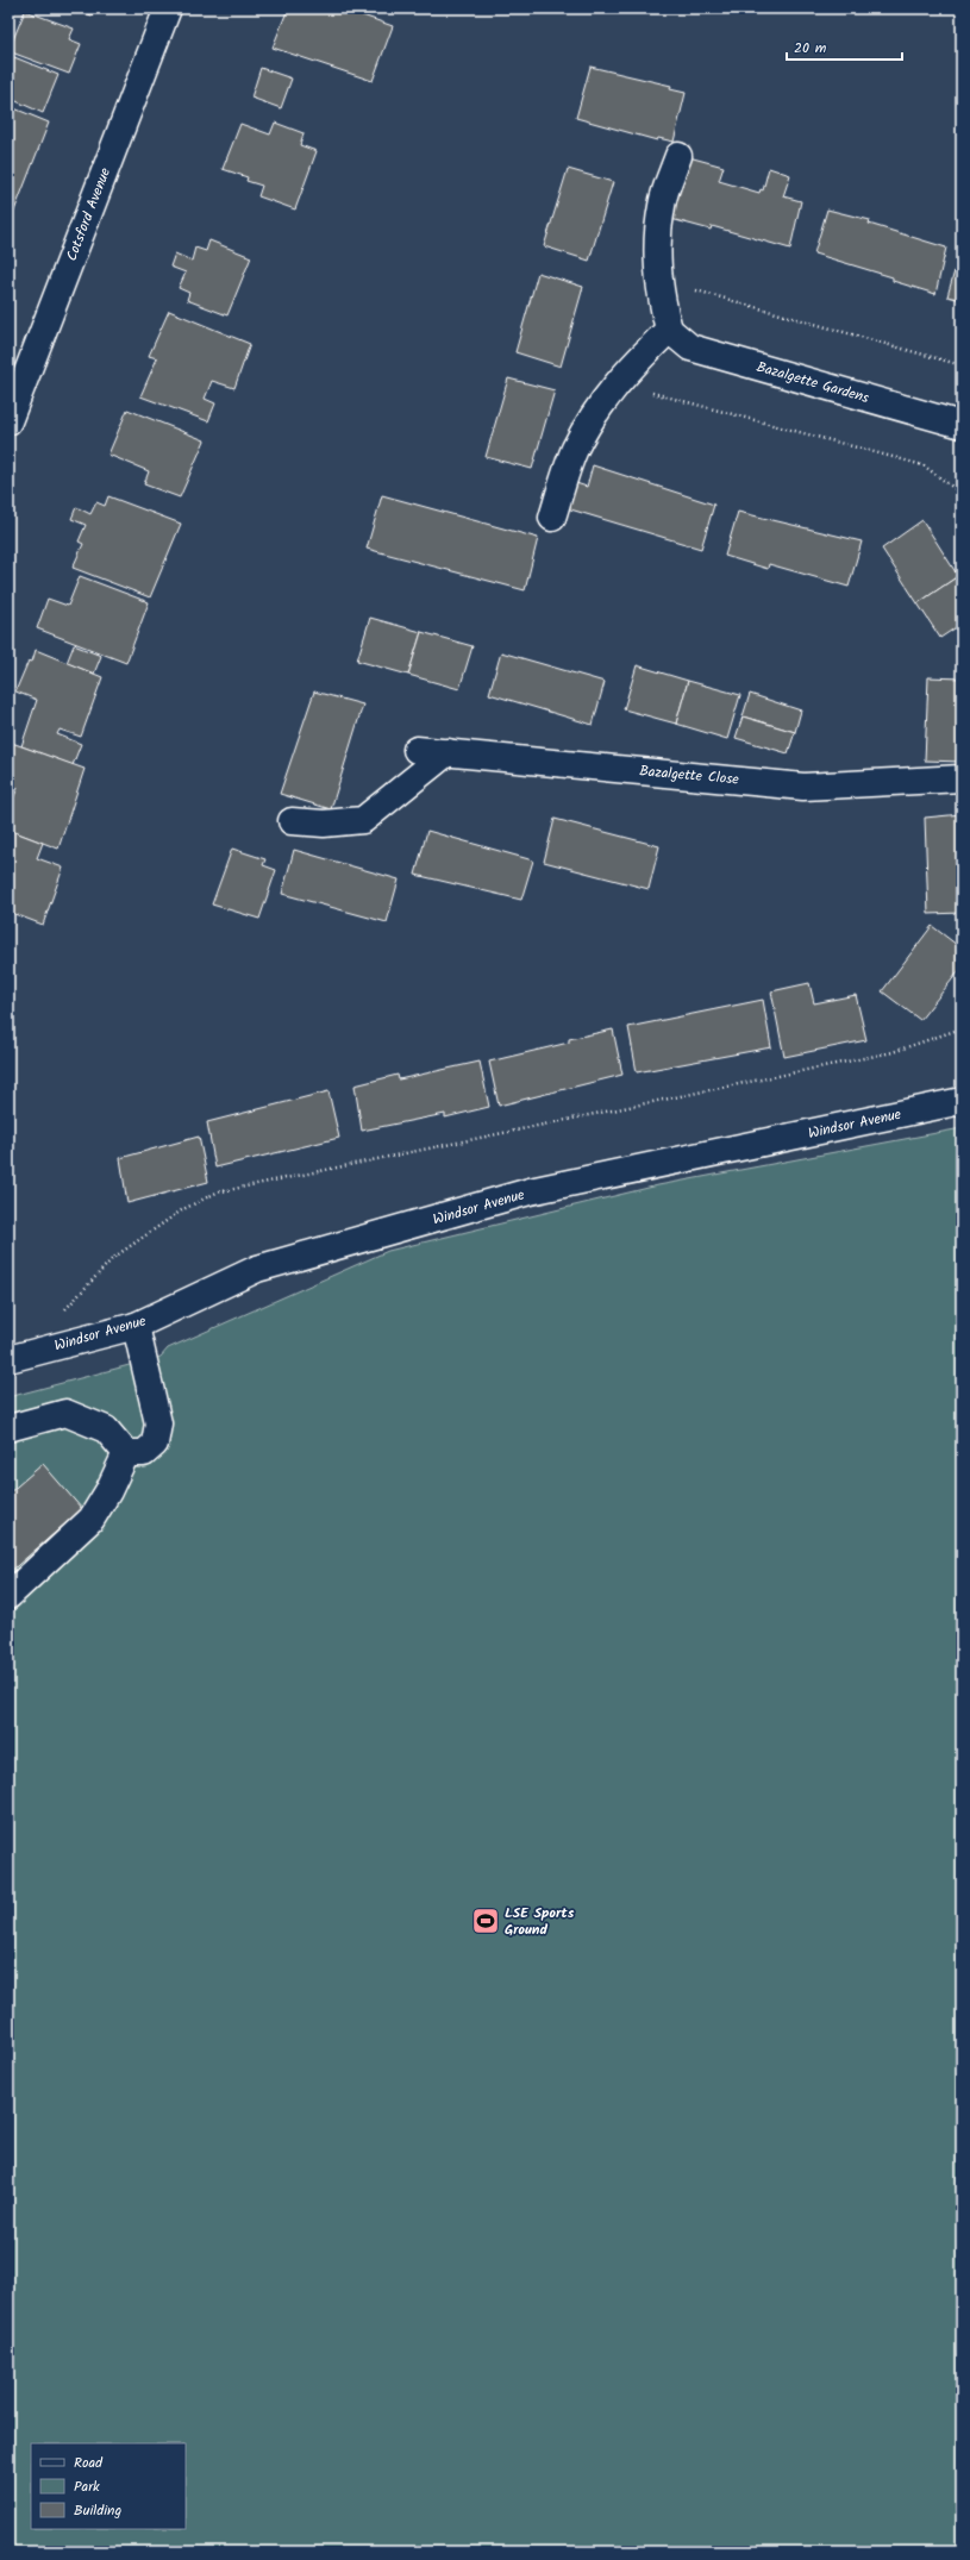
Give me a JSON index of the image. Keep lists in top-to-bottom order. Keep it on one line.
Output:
{"streets":{"street":["Cotsford Avenue","Bazalgette Gardens","Bazalgette Close","Windsor Avenue"]},"places":{"sports":["LSE Sports Ground"]},"legend":["Road","Park","Building"],"scale_bar":"20 m"}
